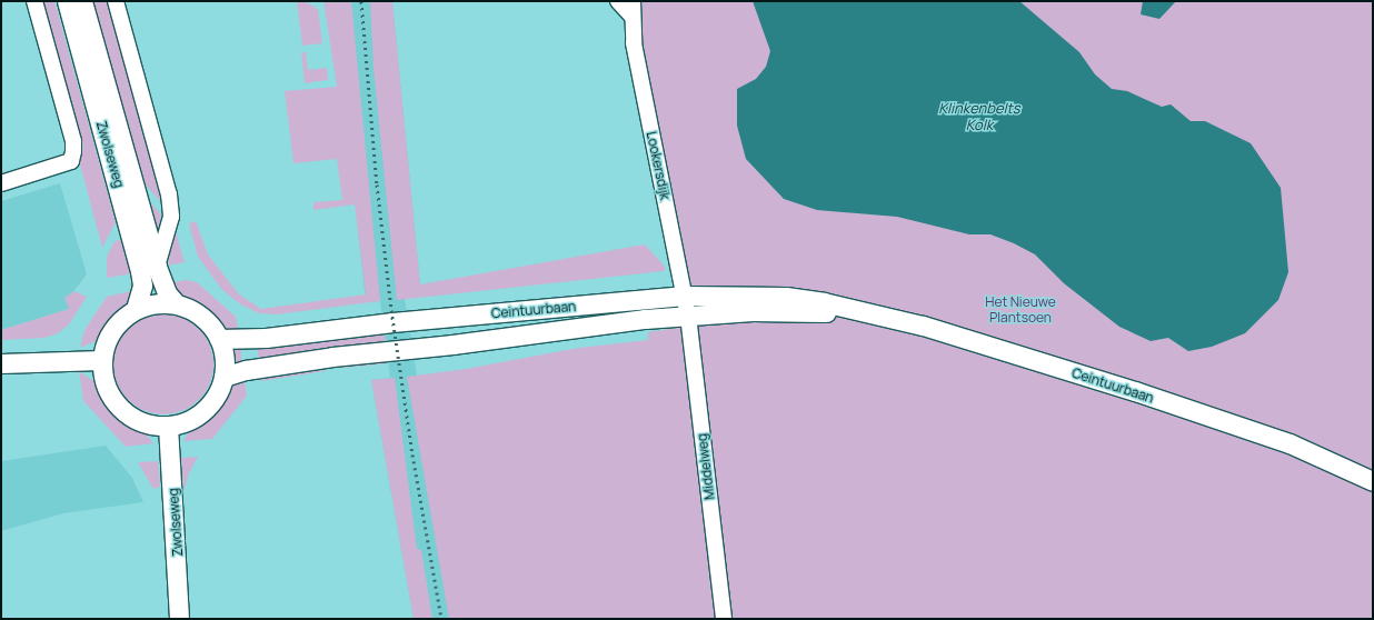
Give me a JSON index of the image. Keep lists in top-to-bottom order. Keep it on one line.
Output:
{"streets":{"street":["Zwolseweg","Lookersdijk","Ceintuurbaan","Middelweg"]},"crossings":[["Zwolseweg","Ceintuurbaan"],["Lookersdijk","Ceintuurbaan"],["Lookersdijk","Middelweg"],["Ceintuurbaan","Middelweg"]],"water":["Klinkenbelts Kolk"],"parks":["Het Nieuwe Plantsoen"]}
